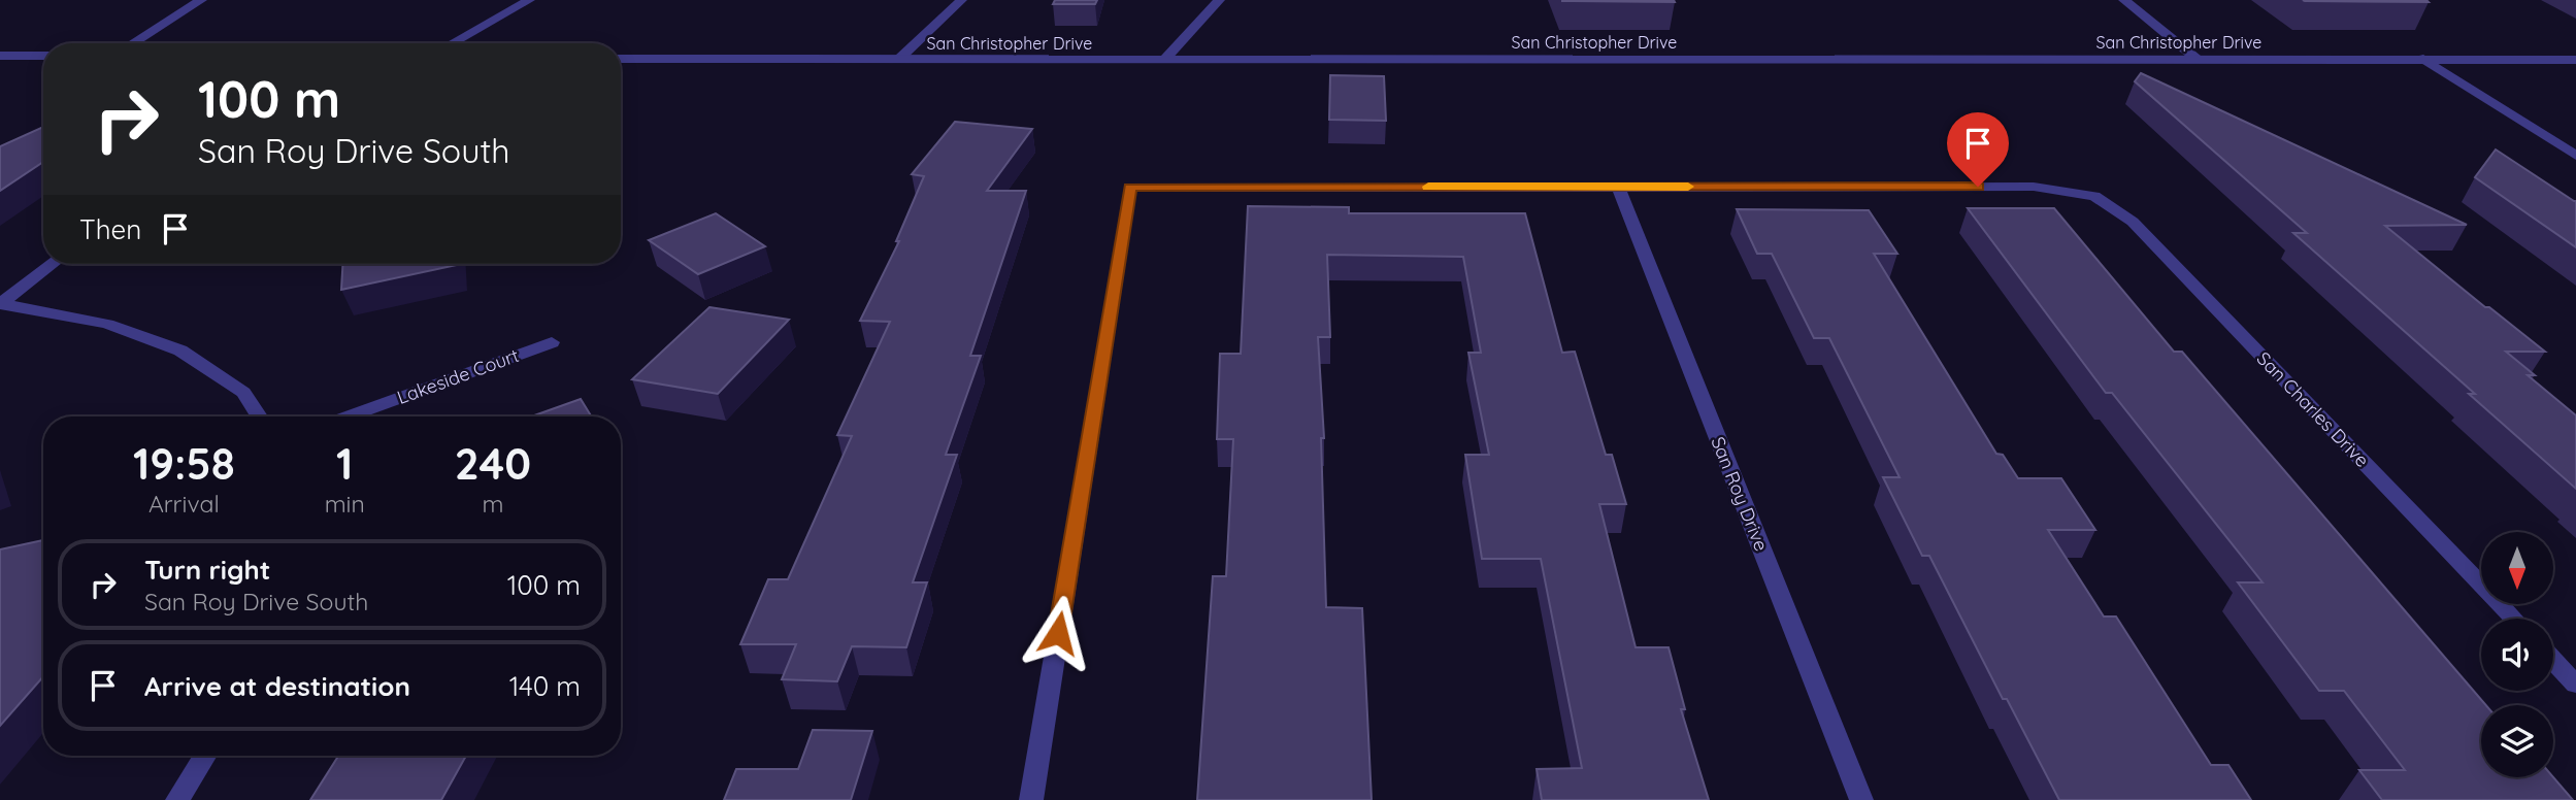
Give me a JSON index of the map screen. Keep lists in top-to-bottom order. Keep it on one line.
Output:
{"streets":{"street":["San Christopher Drive","Lakeside Court","San Charles Drive","San Roy Drive"]},"crossings":[["San Charles Drive","San Roy Drive"]],"north":"bottom","page":{"turn":["100 m","San Roy Drive South"],"then":"Then","eta":["19:58","Arrival","1","min","240","m"],"list":[{"name":"Turn right","note":"San Roy Drive South","value":"100 m"},{"name":"Arrive at destination","value":"140 m"}]}}
